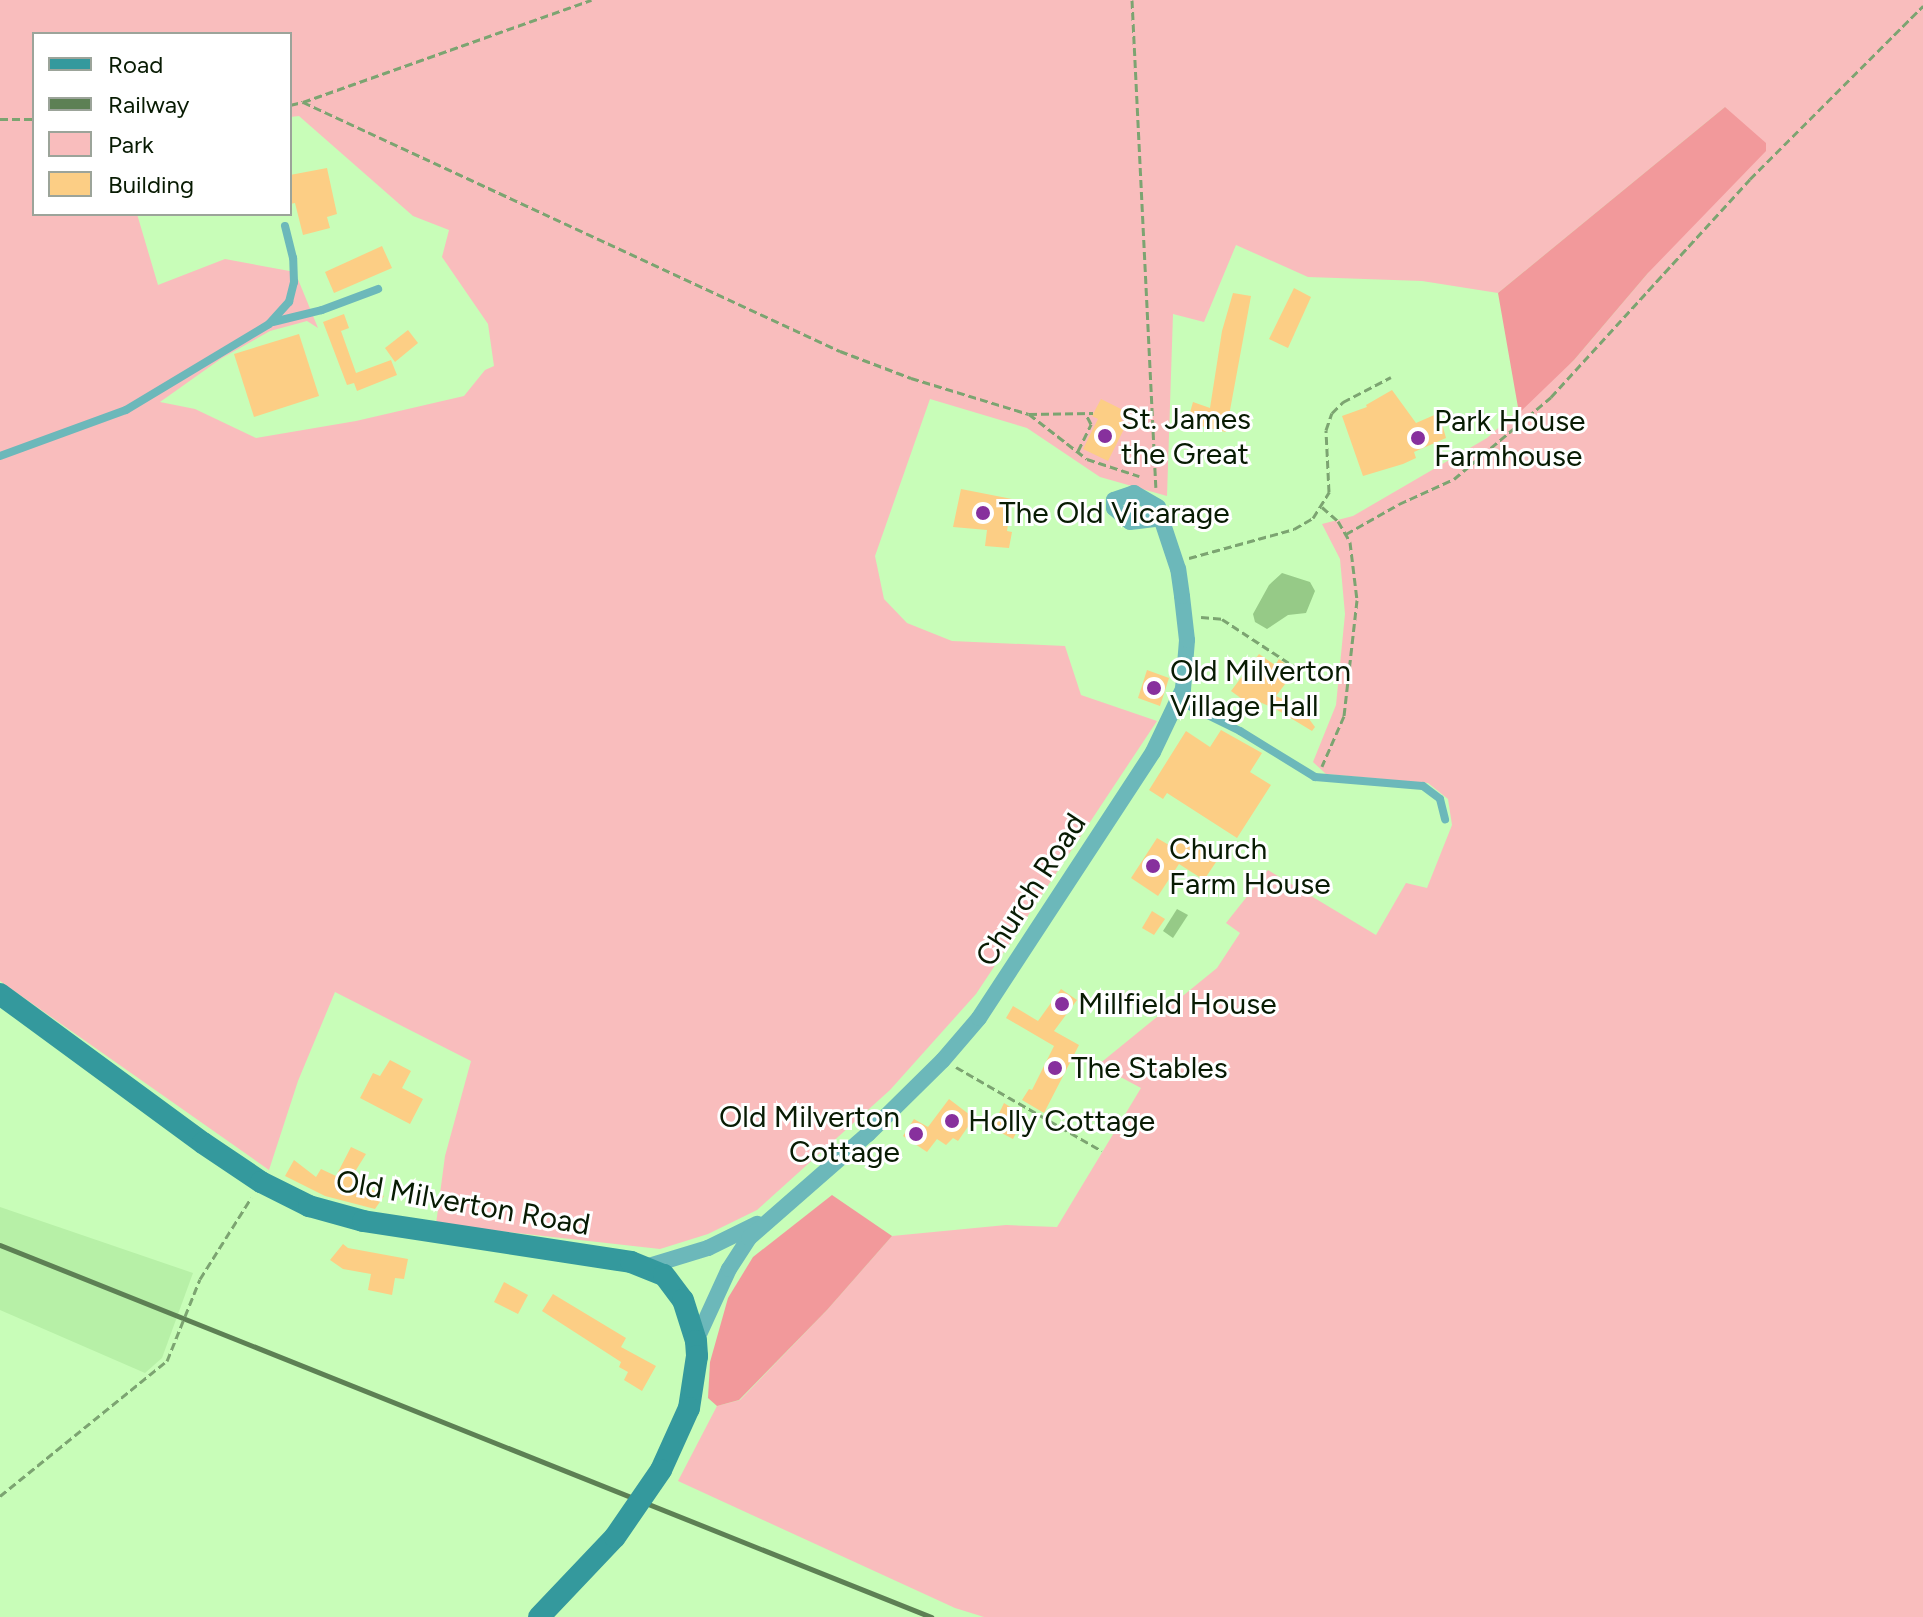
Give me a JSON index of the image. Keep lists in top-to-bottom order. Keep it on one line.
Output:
{"streets":{"street":["Church Road","Old Milverton Road"]},"crossings":[["Church Road","Old Milverton Road"]],"places":["St. James the Great","Park House Farmhouse","The Old Vicarage","Old Milverton Village Hall","Church Farm House","Millfield House","The Stables","Holly Cottage","Old Milverton Cottage"],"legend":["Road","Railway","Park","Building"]}
